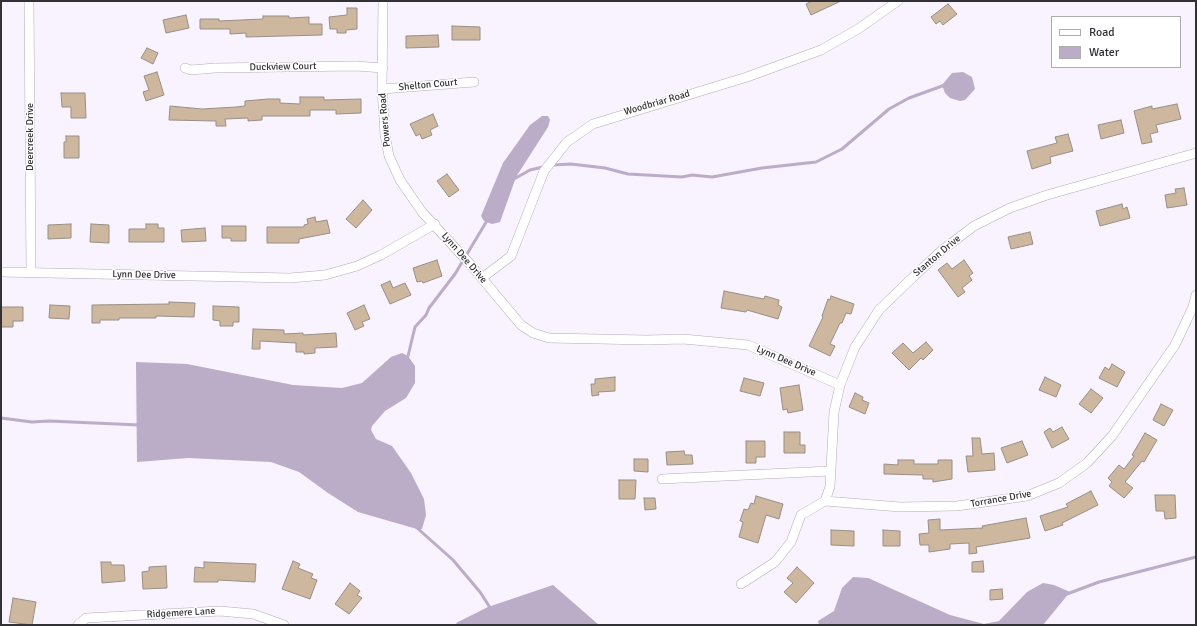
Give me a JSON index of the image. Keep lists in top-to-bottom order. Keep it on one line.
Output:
{"streets":{"street":["Duckview Court","Shelton Court","Woodbriar Road","Powers Road","Deercreek Drive","Stanton Drive","Lynn Dee Drive","Torrance Drive","Ridgemere Lane"]},"crossings":[["Duckview Court","Powers Road"],["Shelton Court","Powers Road"],["Woodbriar Road","Lynn Dee Drive"],["Powers Road","Lynn Dee Drive"],["Deercreek Drive","Lynn Dee Drive"],["Stanton Drive","Lynn Dee Drive"],["Stanton Drive","Torrance Drive"]],"legend":["Road","Water"]}
